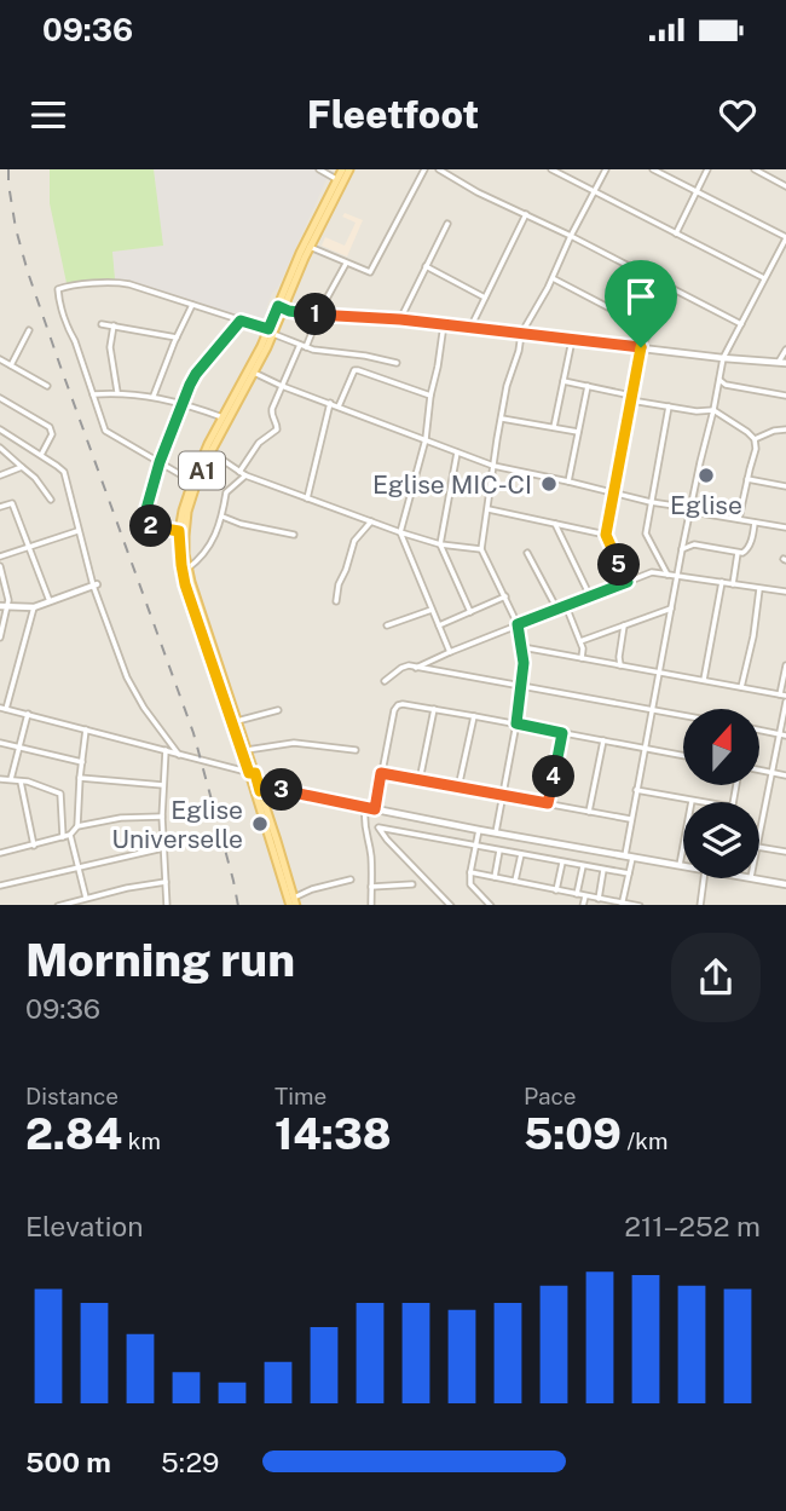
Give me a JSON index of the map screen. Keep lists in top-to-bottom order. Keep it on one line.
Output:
{"streets":{"main road":["A1"]},"places":["Eglise","Eglise MIC-CI","Eglise Universelle"],"north":"top","page":{"status":"09:36","header":"Fleetfoot","pins":["1","2","5","4","3"],"heading":["Morning run","09:36"],"stats":[["Distance","2.84 km"],["Time","14:38"],["Pace","5:09 /km"]],"chart":["Elevation","211–252 m"],"list":[{"name":"500 m","note":"5:29"}]}}
